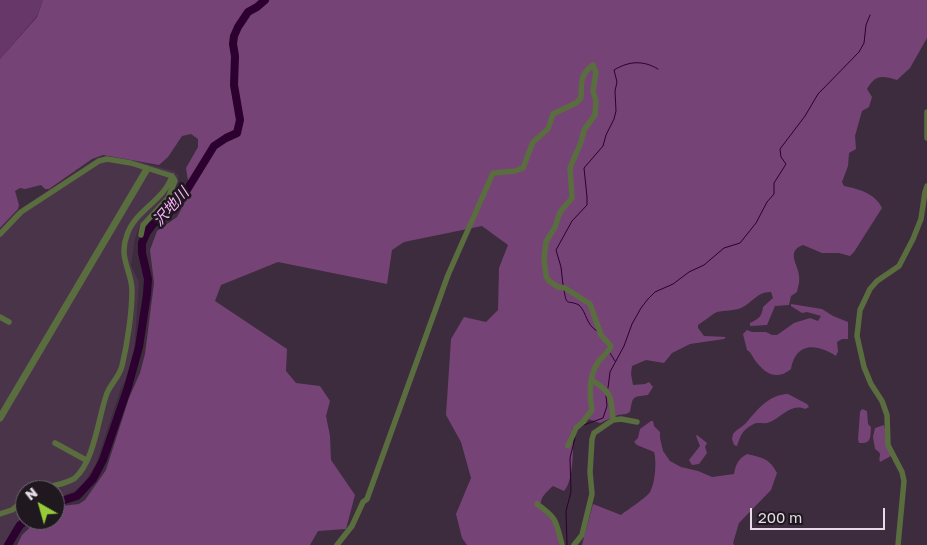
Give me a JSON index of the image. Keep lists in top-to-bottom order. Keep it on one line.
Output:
{"water":["沢地川"],"scale_bar":"200 m","north":"top left"}
